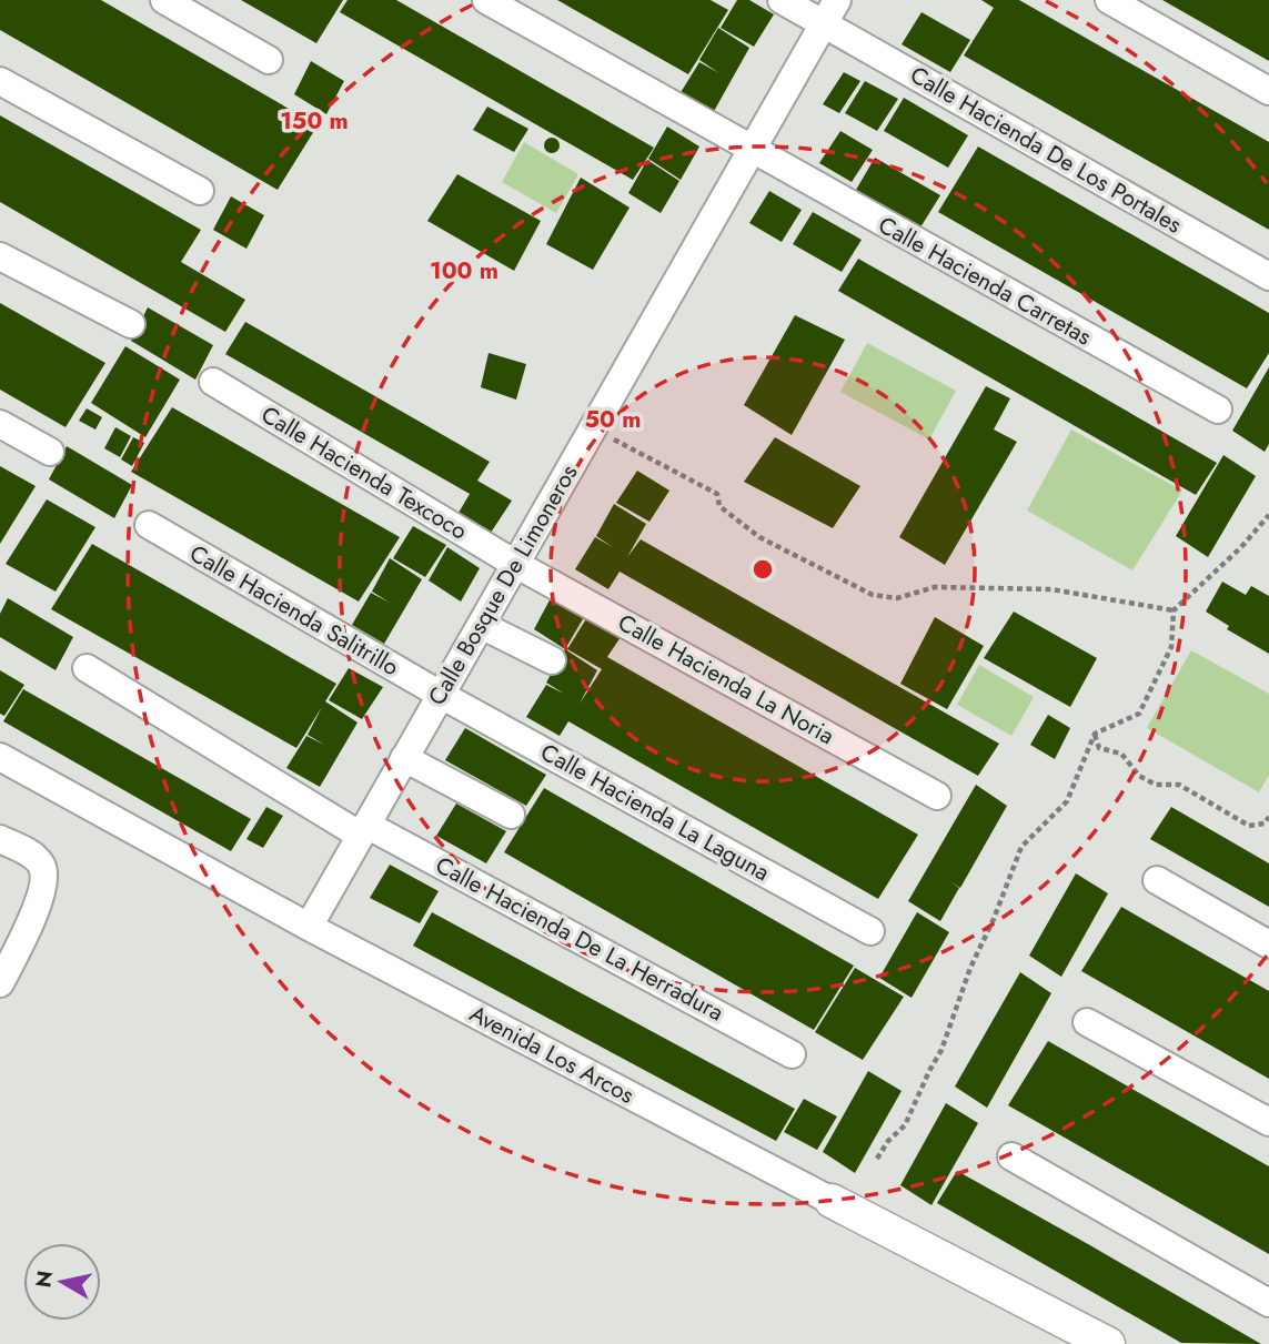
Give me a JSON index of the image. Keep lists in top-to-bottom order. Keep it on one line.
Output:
{"streets":{"street":["Calle Hacienda De Los Portales","Calle Hacienda Carretas","Calle Hacienda Texcoco","Calle Bosque De Limoneros","Calle Hacienda Salitrillo","Calle Hacienda La Noria","Calle Hacienda La Laguna","Calle Hacienda De La Herradura","Avenida Los Arcos"]},"crossings":[["Calle Hacienda De Los Portales","Calle Bosque De Limoneros"],["Calle Hacienda Carretas","Calle Bosque De Limoneros"],["Calle Hacienda Texcoco","Calle Bosque De Limoneros"],["Calle Hacienda Texcoco","Calle Hacienda La Noria"],["Calle Bosque De Limoneros","Calle Hacienda Salitrillo"],["Calle Bosque De Limoneros","Calle Hacienda La Noria"],["Calle Bosque De Limoneros","Calle Hacienda La Laguna"],["Calle Bosque De Limoneros","Calle Hacienda De La Herradura"],["Calle Bosque De Limoneros","Avenida Los Arcos"],["Calle Hacienda Salitrillo","Calle Hacienda La Laguna"]],"north":"left","rings":["150 m","100 m","50 m"]}
